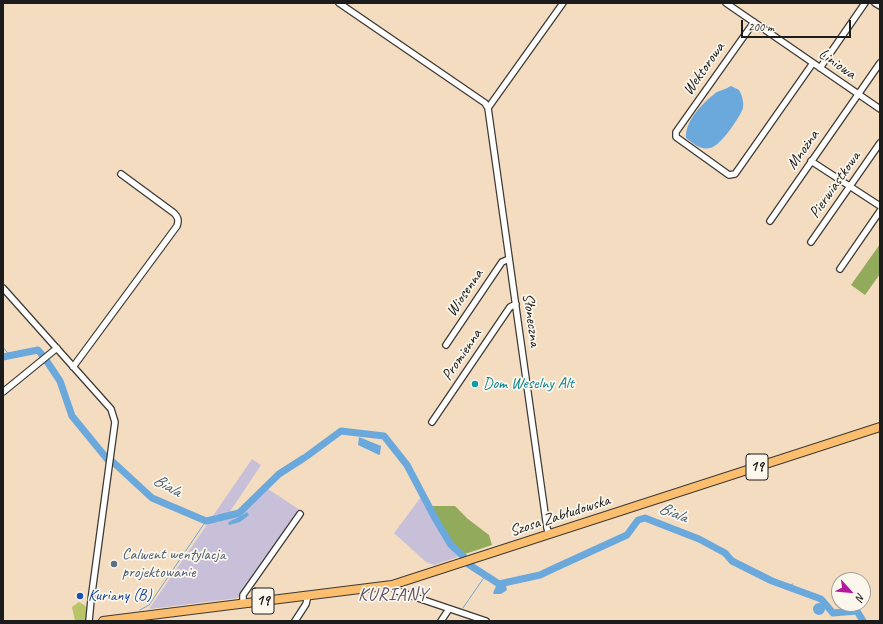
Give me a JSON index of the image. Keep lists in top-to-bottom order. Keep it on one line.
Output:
{"streets":{"highway":["19","Szosa Zabłudowska"],"street":["Liniowa","Wektorowa","Mnożna","Pierwiastkowa","Wiosenna","Słoneczna","Promienna"]},"crossings":[["Liniowa","Wektorowa"],["Liniowa","Mnożna"],["Wiosenna","Słoneczna"],["Słoneczna","Promienna"],["Słoneczna","Szosa Zabłudowska"]],"districts":["KURIANY"],"water":["Biala"],"places":["Dom Weselny Alt","Calwent wentylacja projektowanie","Kuriany (B)"],"scale_bar":"200 m","north":"bottom right"}
